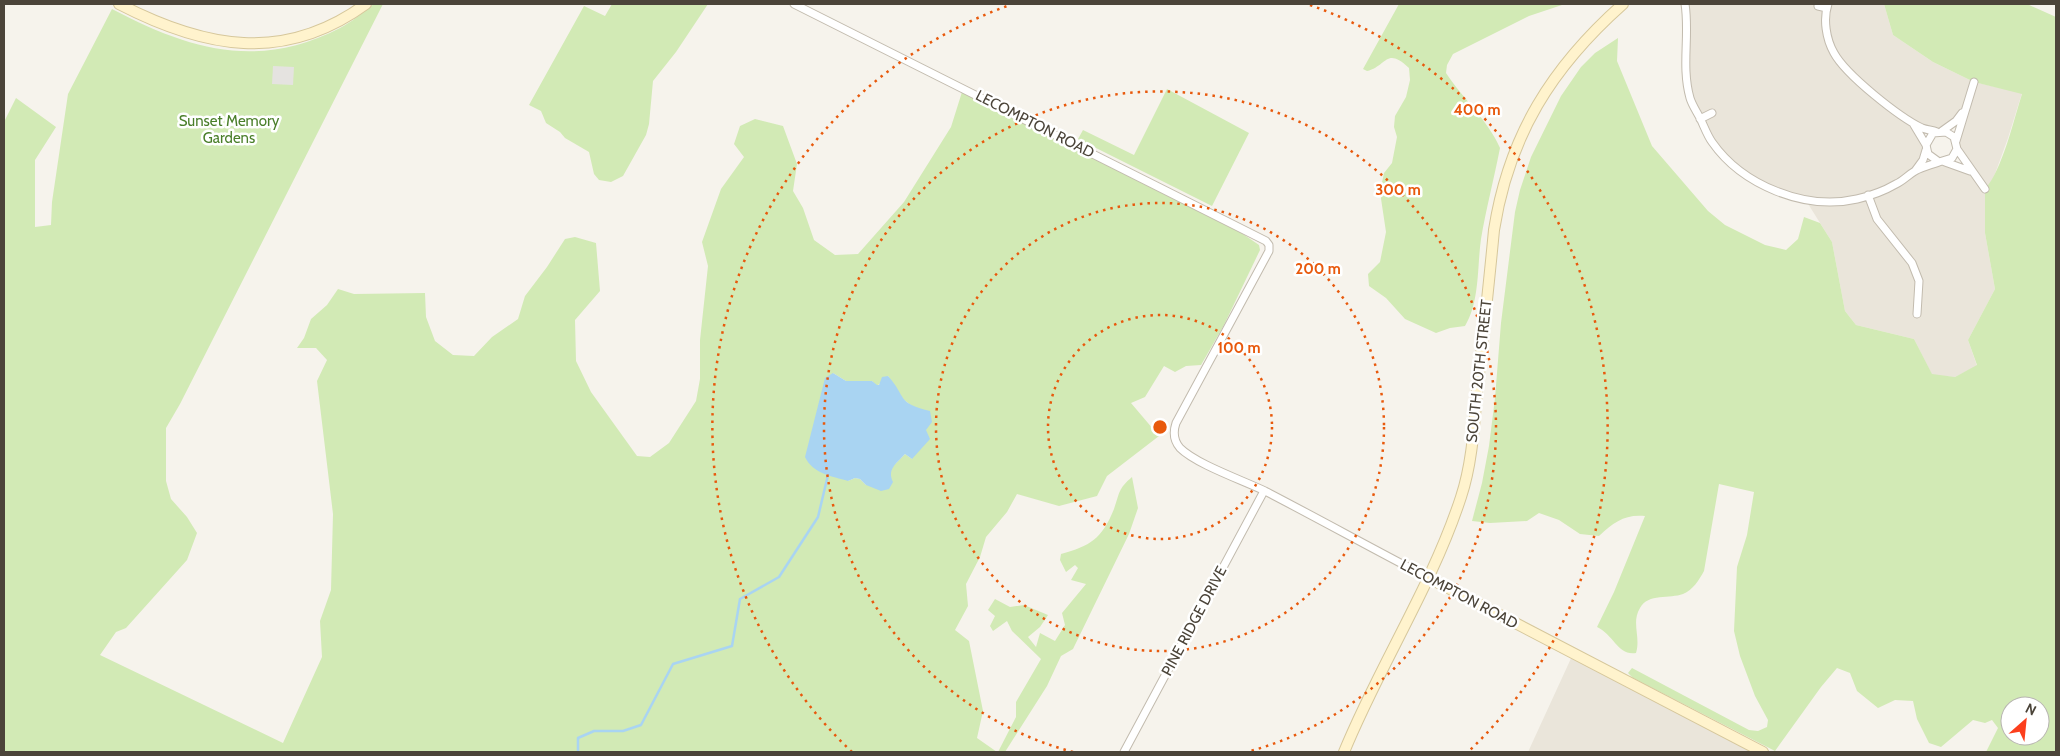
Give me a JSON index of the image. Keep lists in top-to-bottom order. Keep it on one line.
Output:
{"streets":{"main road":["LECOMPTON ROAD","SOUTH 20TH STREET"],"street":["PINE RIDGE DRIVE"]},"crossings":[["LECOMPTON ROAD","SOUTH 20TH STREET"],["LECOMPTON ROAD","PINE RIDGE DRIVE"]],"parks":["Sunset Memory Gardens"],"north":"top right","rings":["400 m","300 m","200 m","100 m"]}
